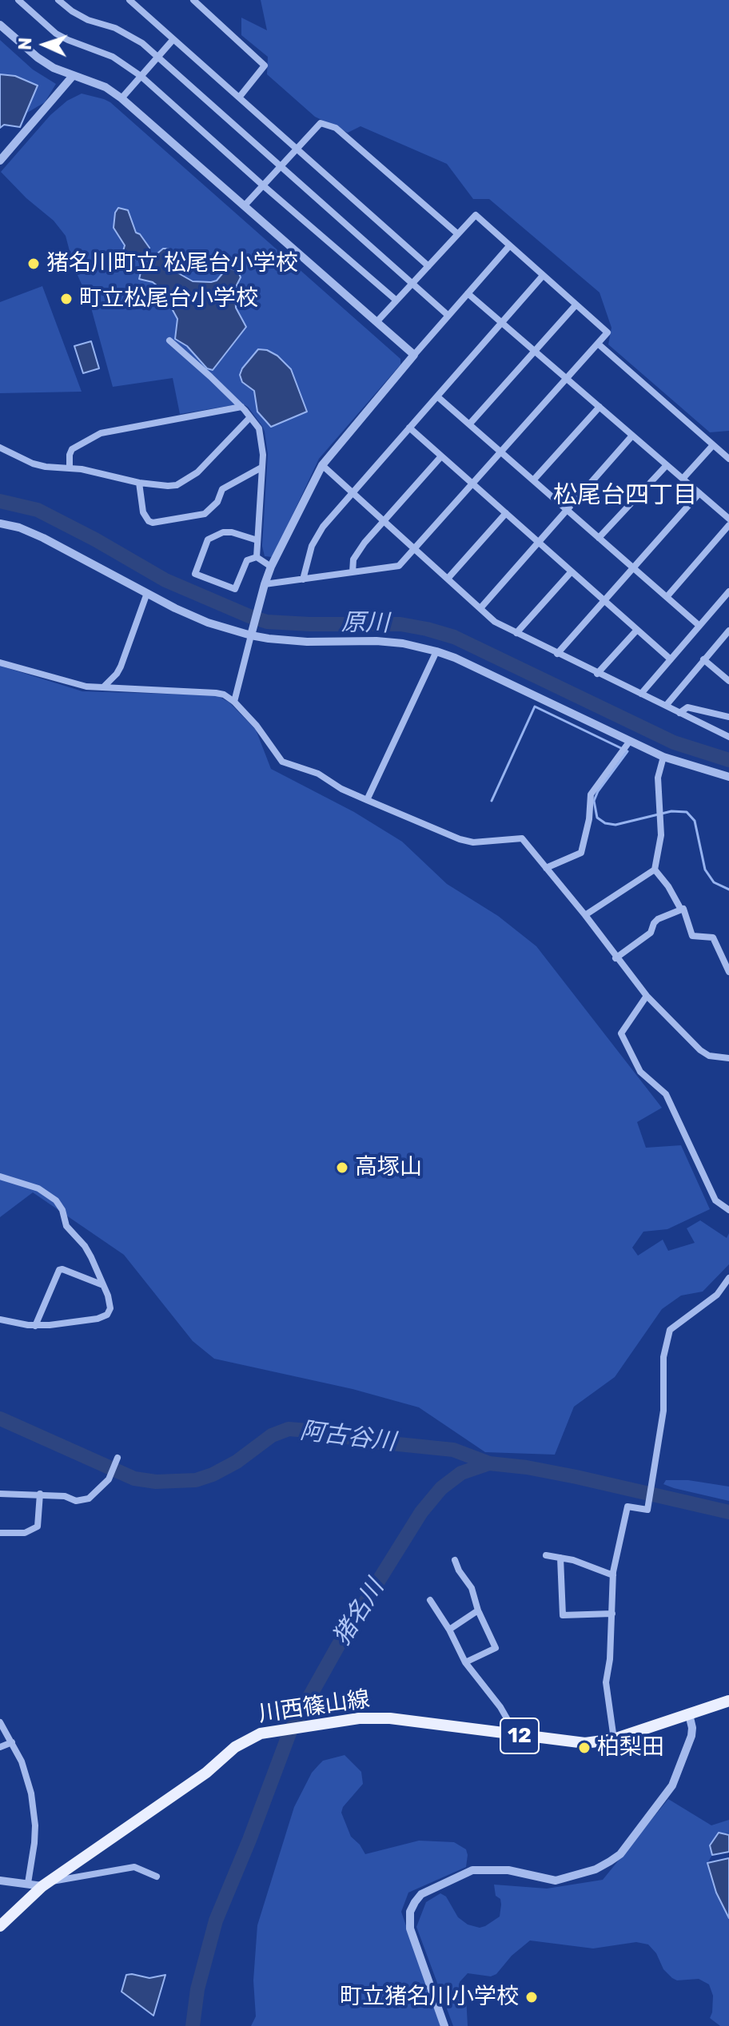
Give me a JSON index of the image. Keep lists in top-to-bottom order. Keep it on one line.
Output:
{"streets":{"main road":["川西篠山線","12"]},"districts":["松尾台四丁目"],"water":["原川","阿古谷川","猪名川"],"places":["猪名川町立 松尾台小学校","町立松尾台小学校","高塚山","柏梨田","町立猪名川小学校"],"north":"left"}
